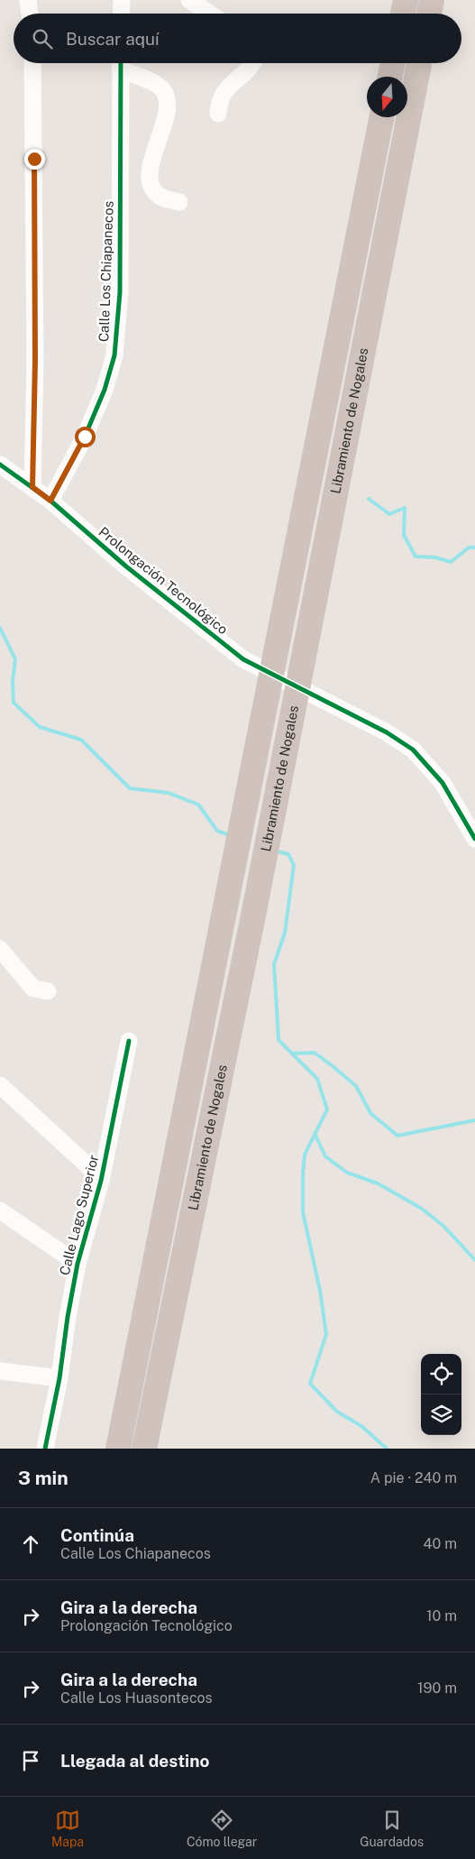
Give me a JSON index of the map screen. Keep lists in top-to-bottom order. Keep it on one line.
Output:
{"streets":{"highway":["Libramiento de Nogales"],"street":["Calle Los Chiapanecos","Prolongación Tecnológico","Calle Lago Superior"]},"crossings":[["Calle Los Chiapanecos","Prolongación Tecnológico"]],"north":"bottom","page":{"search":"Buscar aquí","heading":["3 min","A pie · 240 m"],"list":[["Continúa","Calle Los Chiapanecos","40 m"],["Gira a la derecha","Prolongación Tecnológico","10 m"],["Gira a la derecha","Calle Los Huasontecos","190 m"],"Llegada al destino"],"nav":["Mapa","Cómo llegar","Guardados"]}}
